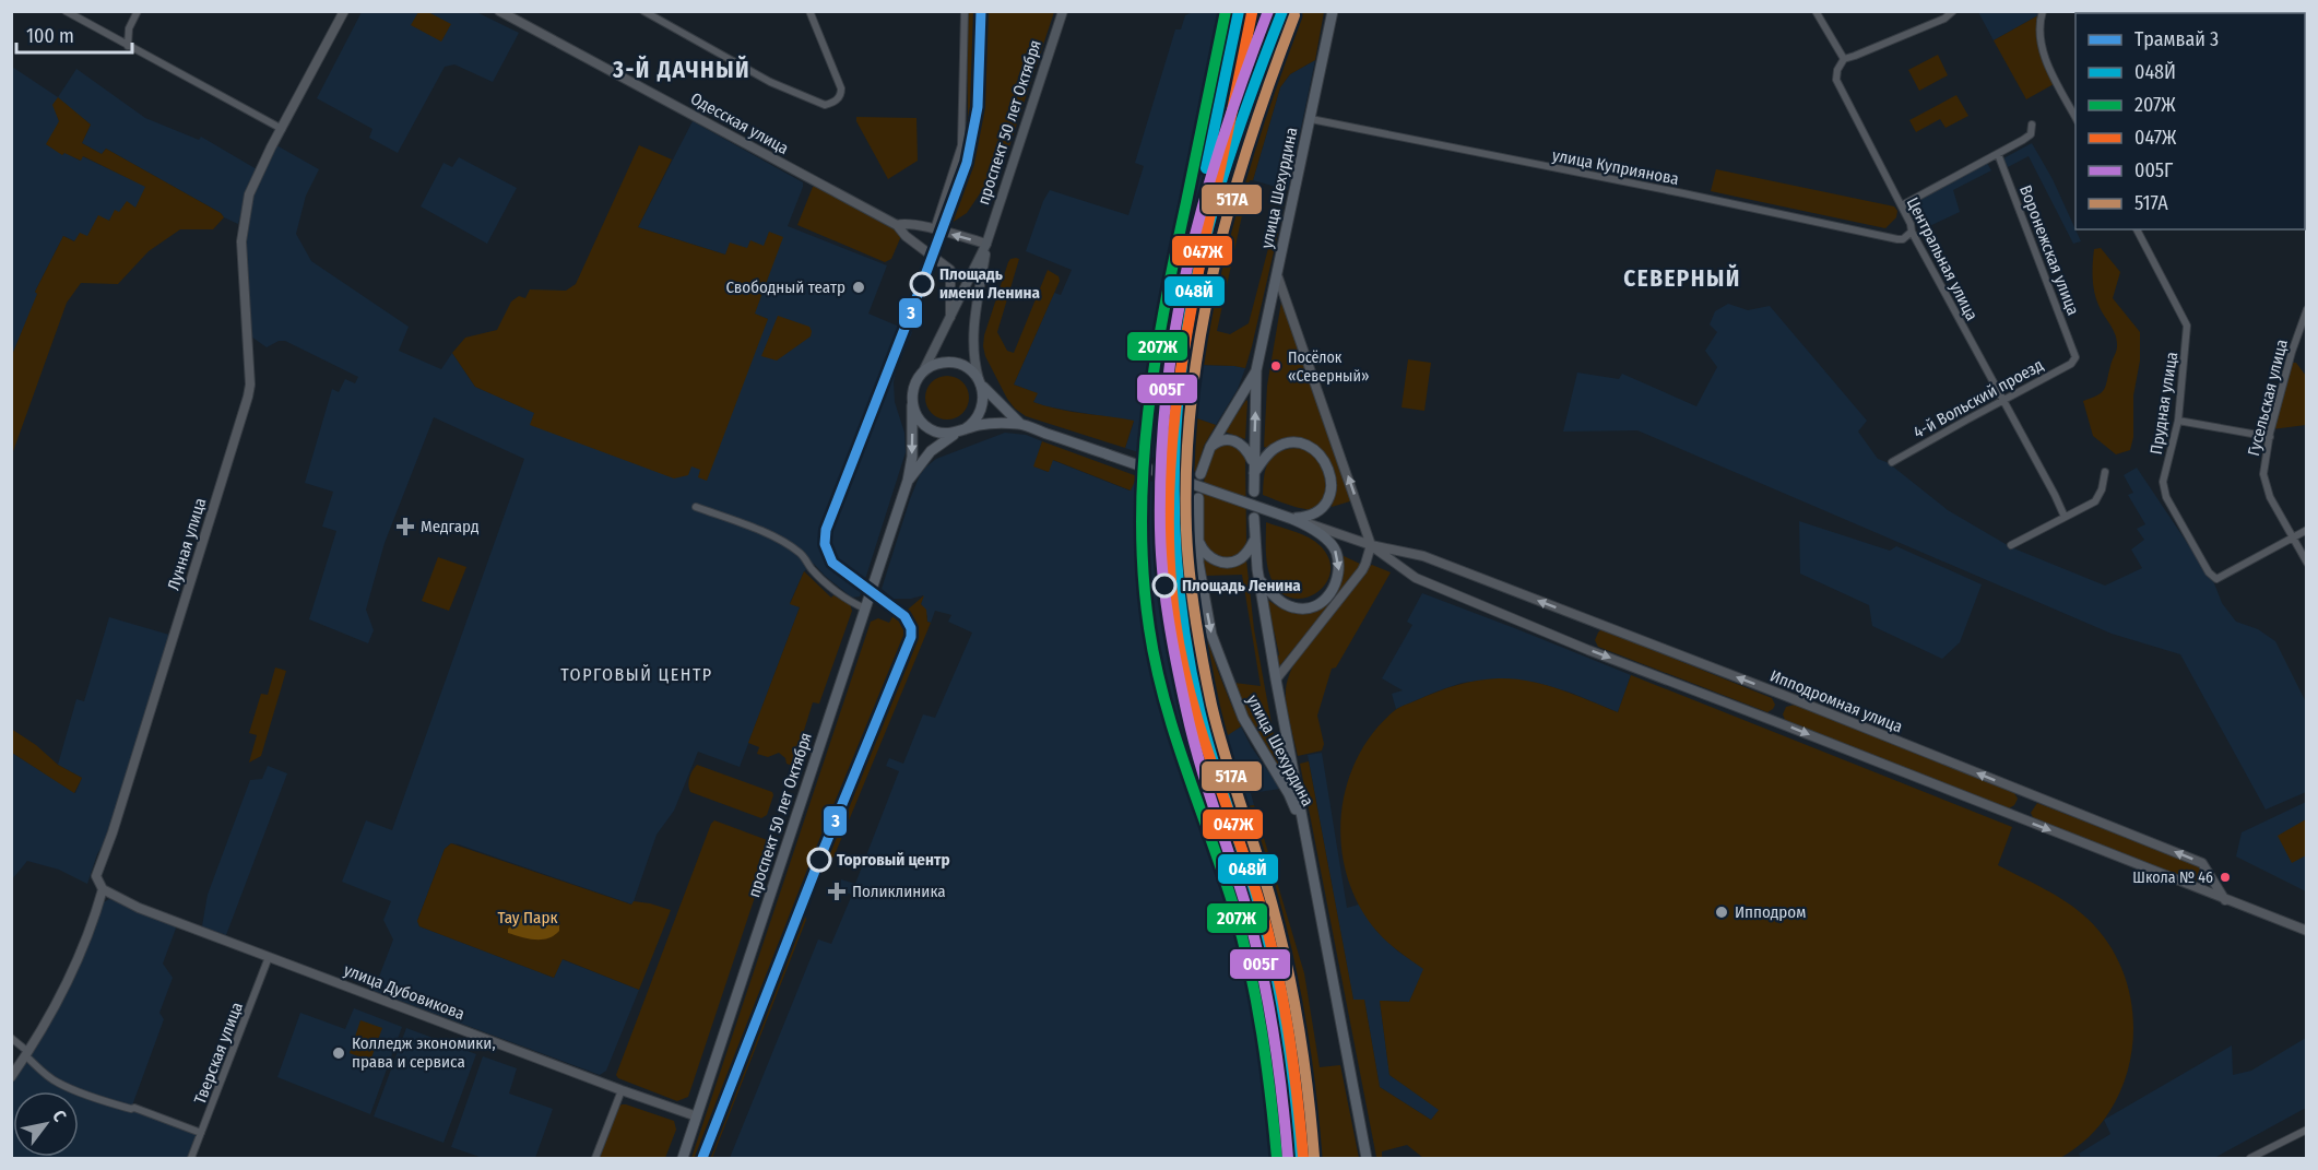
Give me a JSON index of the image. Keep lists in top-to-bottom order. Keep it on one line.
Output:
{"streets":{"main road":["проспект 50 лет Октября","улица Шехурдина"],"street":["Одесская улица","улица Куприянова","Воронежская улица","Центральная улица","Гусельская улица","4-й Вольский проезд","Прудная улица","Лунная улица","Ипподромная улица","улица Дубовикова","Тверская улица"]},"crossings":[["проспект 50 лет Октября","улица Дубовикова"],["улица Куприянова","улица Шехурдина"],["улица Куприянова","Центральная улица"],["Воронежская улица","4-й Вольский проезд"],["Центральная улица","4-й Вольский проезд"],["Гусельская улица","Прудная улица"],["Лунная улица","улица Дубовикова"],["улица Дубовикова","Тверская улица"]],"districts":["3-Й ДАЧНЫЙ","СЕВЕРНЫЙ","ТОРГОВЫЙ ЦЕНТР"],"parks":["Тау Парк"],"places":{"other":["Площадь имени Ленина","Свободный театр","Посёлок «Северный»","Площадь Ленина","Торговый центр","Школа № 46","Ипподром","Колледж экономики, права и сервиса"],"health":["Медгард","Поликлиника"]},"lines":["tram line 3","transit line 048Й","transit line 207Ж","transit line 005Г","transit line 047Ж","transit line 517А"],"legend":["Трамвай 3","048Й","207Ж","047Ж","005Г","517А"],"scale_bar":"100 m","north":"top right"}
